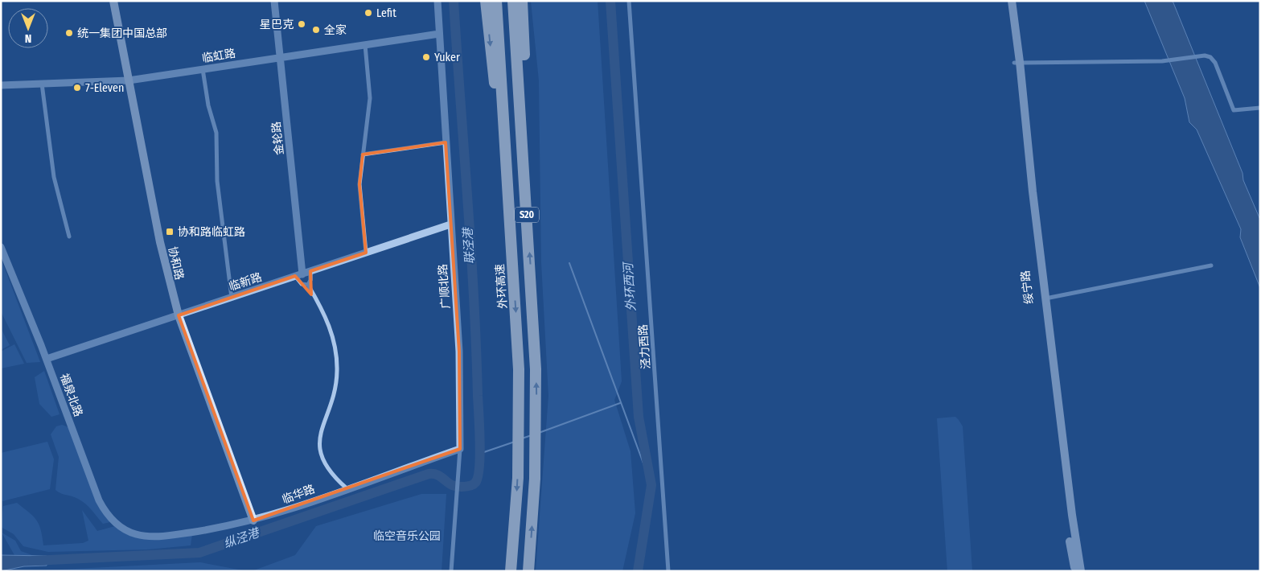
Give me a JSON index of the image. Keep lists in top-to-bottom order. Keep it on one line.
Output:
{"streets":{"highway":["S20","外环高速"],"main road":["协和路","绥宁路"],"street":["临虹路","金轮路","临新路","广顺北路","泾力西路","福泉北路","临华路"]},"crossings":[["临虹路","金轮路"],["临虹路","协和路"],["临虹路","广顺北路"],["金轮路","临新路"],["协和路","临新路"],["协和路","临华路"],["临新路","广顺北路"],["临新路","福泉北路"],["广顺北路","临华路"],["福泉北路","临华路"]],"water":["联泾港","外环西河","纵泾港"],"parks":["临空音乐公园"],"places":{"other":["Lefit","星巴克","全家","统一集团中国总部","Yuker","7-Eleven"],"transit":["协和路临虹路"]},"north":"bottom"}
